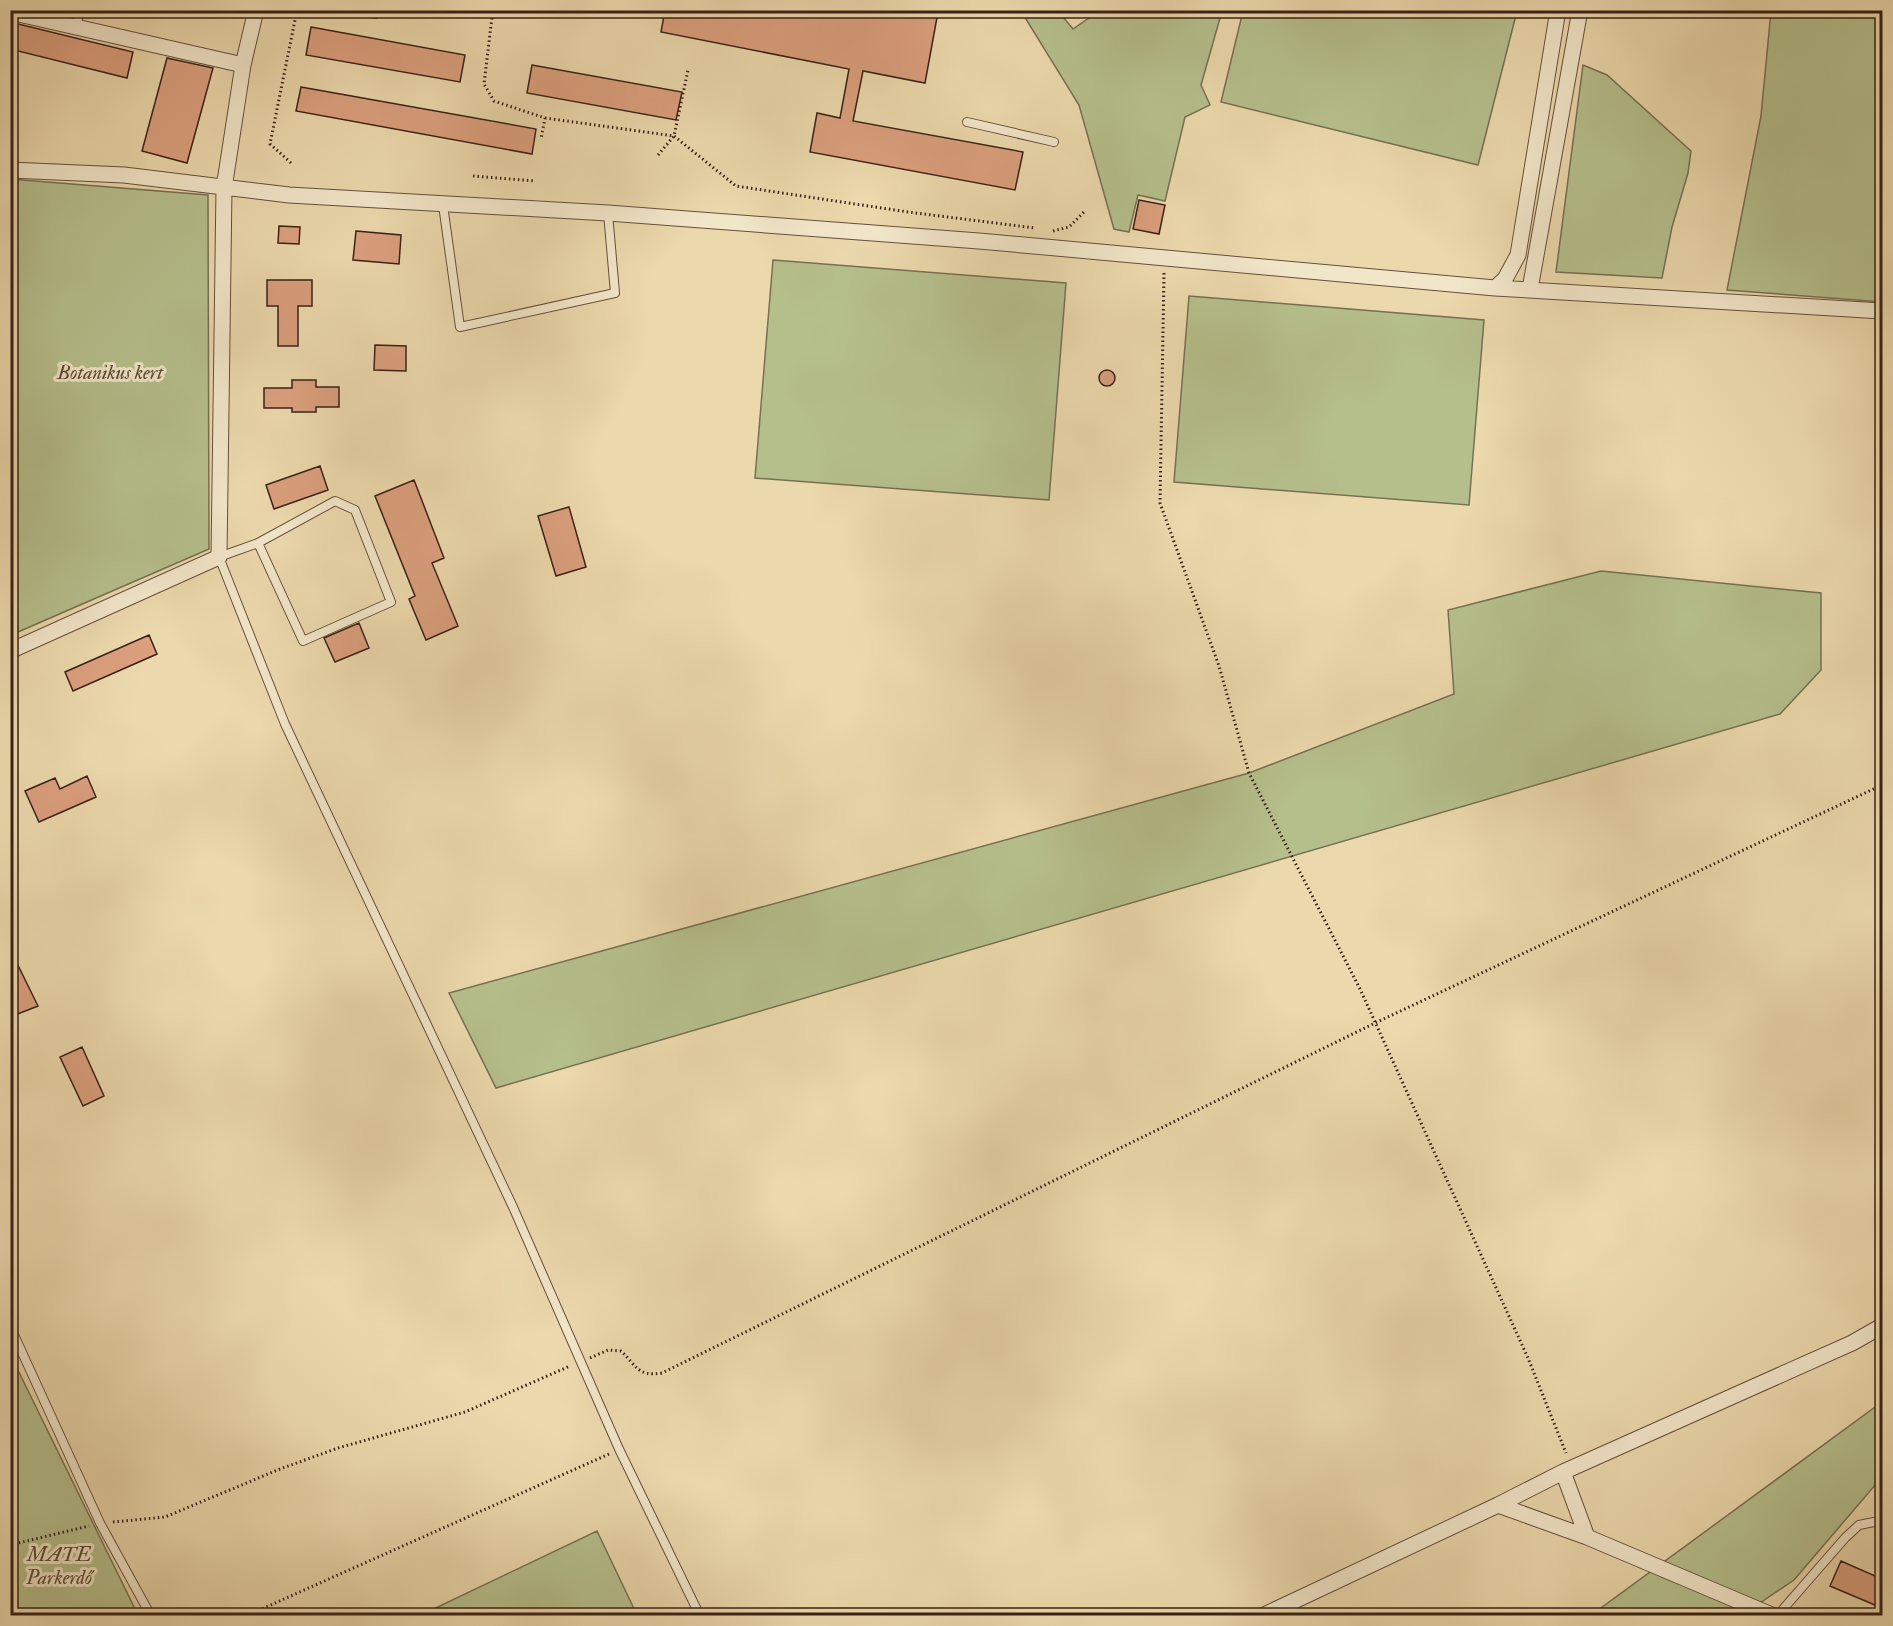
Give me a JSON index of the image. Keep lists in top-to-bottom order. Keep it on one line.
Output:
{"parks":["Botanikus kert","MATE Parkerdő"]}
